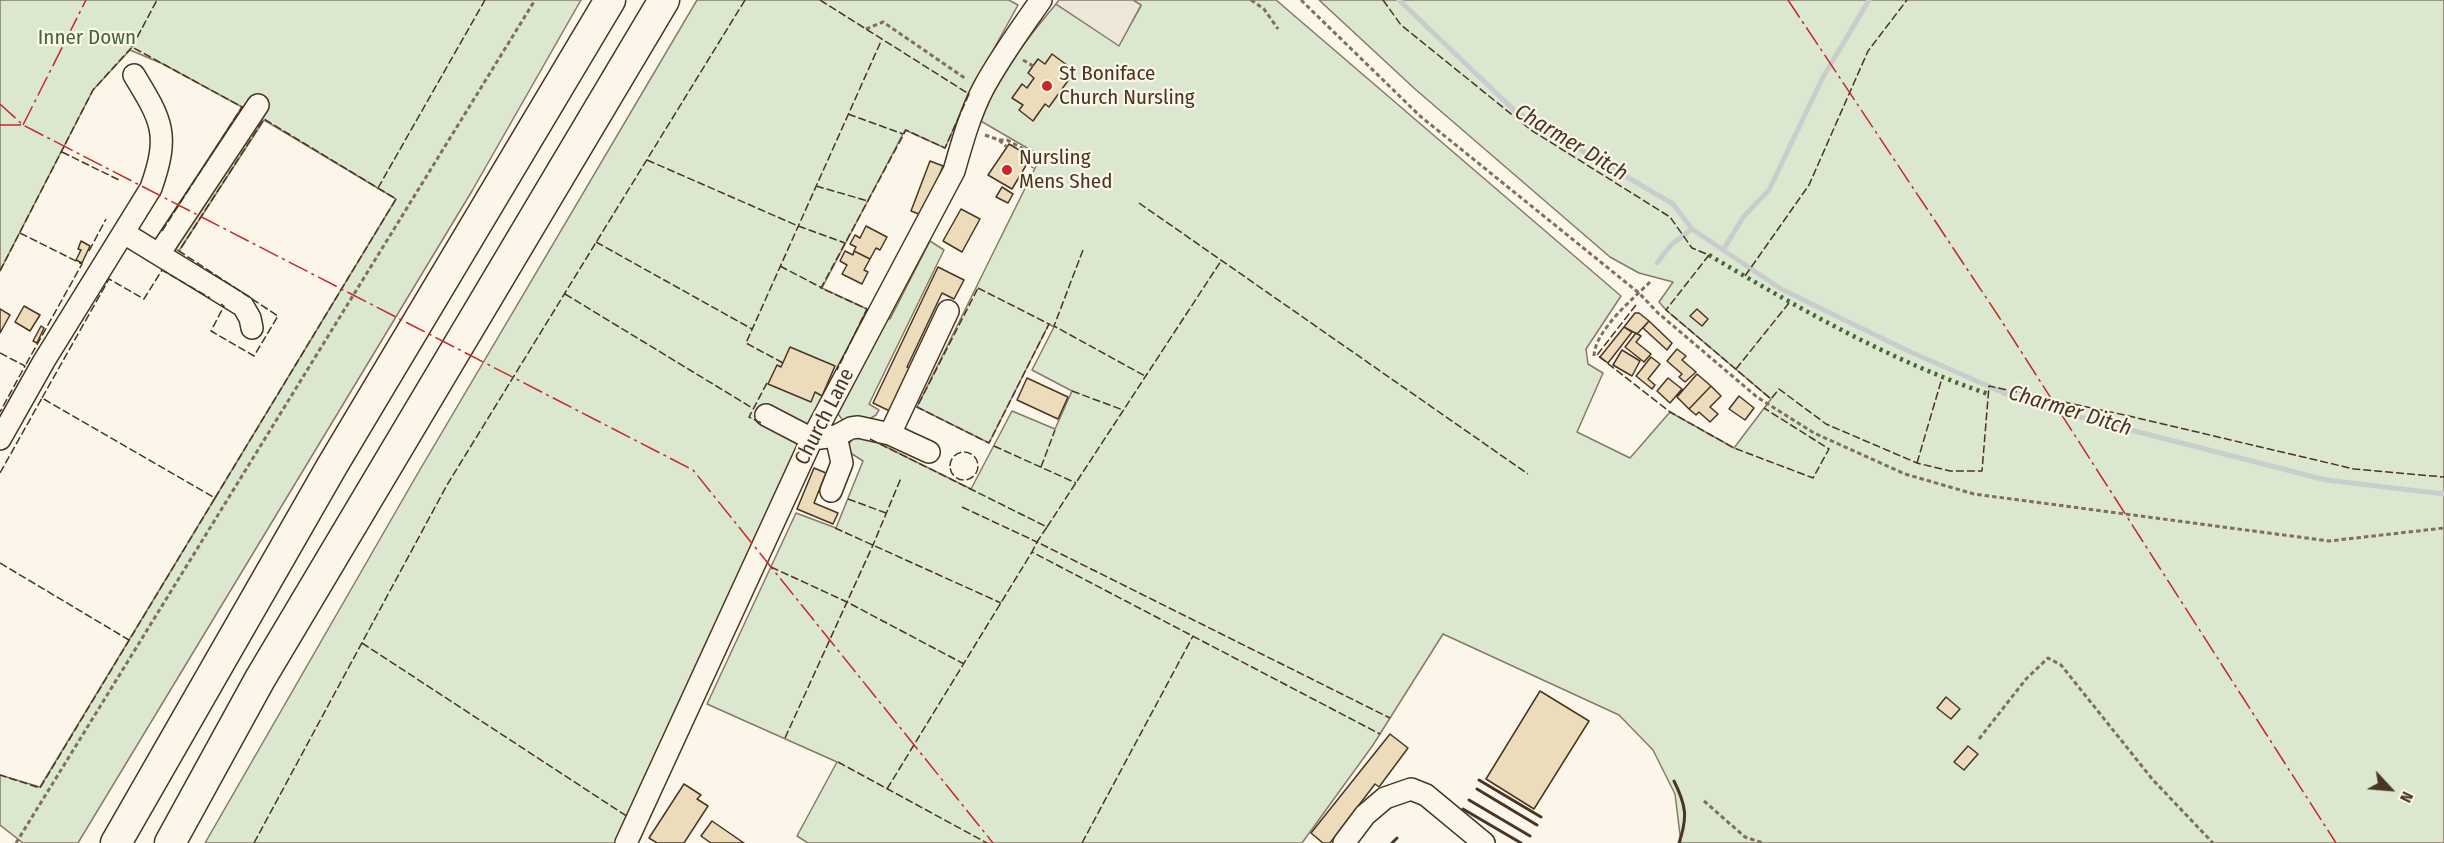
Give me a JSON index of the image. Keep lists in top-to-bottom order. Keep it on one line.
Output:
{"streets":{"street":["Church Lane"]},"water":["Charmer Ditch"],"parks":["Inner Down"],"places":["St Boniface Church Nursling","Nursling Mens Shed"],"north":"bottom right"}
